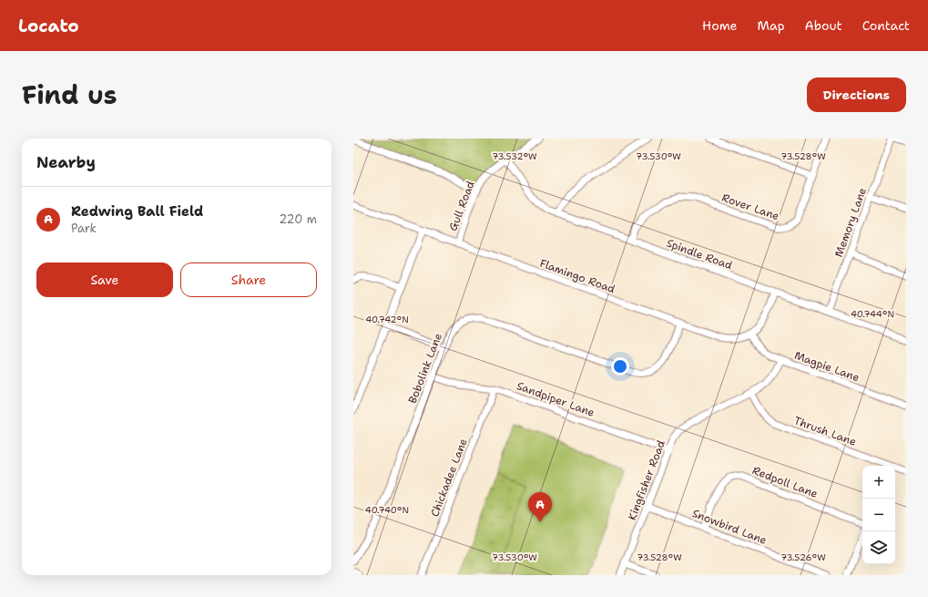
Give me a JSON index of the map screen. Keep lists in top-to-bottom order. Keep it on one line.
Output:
{"streets":{"street":["Gull Road","Rover Lane","Memory Lane","Spindle Road","Flamingo Road","Magpie Lane","Bobolink Lane","Sandpiper Lane","Thrush Lane","Chickadee Lane","Kingfisher Road","Redpoll Lane","Snowbird Lane"]},"crossings":[["Gull Road","Spindle Road"],["Gull Road","Flamingo Road"],["Rover Lane","Spindle Road"],["Memory Lane","Spindle Road"],["Spindle Road","Flamingo Road"],["Flamingo Road","Magpie Lane"],["Flamingo Road","Bobolink Lane"],["Magpie Lane","Kingfisher Road"],["Bobolink Lane","Sandpiper Lane"],["Sandpiper Lane","Chickadee Lane"],["Sandpiper Lane","Kingfisher Road"],["Thrush Lane","Kingfisher Road"],["Kingfisher Road","Snowbird Lane"],["Redpoll Lane","Snowbird Lane"]],"page":{"header":"Locato","nav":["Home","Map","About","Contact"],"title":"Find us","buttons":["Directions",["Save","Share"]],"heading":"Nearby","list":[{"mark":"A","name":"Redwing Ball Field","note":"Park","value":"220 m"}],"map_buttons":["+","−"],"pins":"A"},"coordinates":["73.532°W","73.530°W","73.528°W","40.744°N","40.742°N","40.740°N","73.526°W"]}
